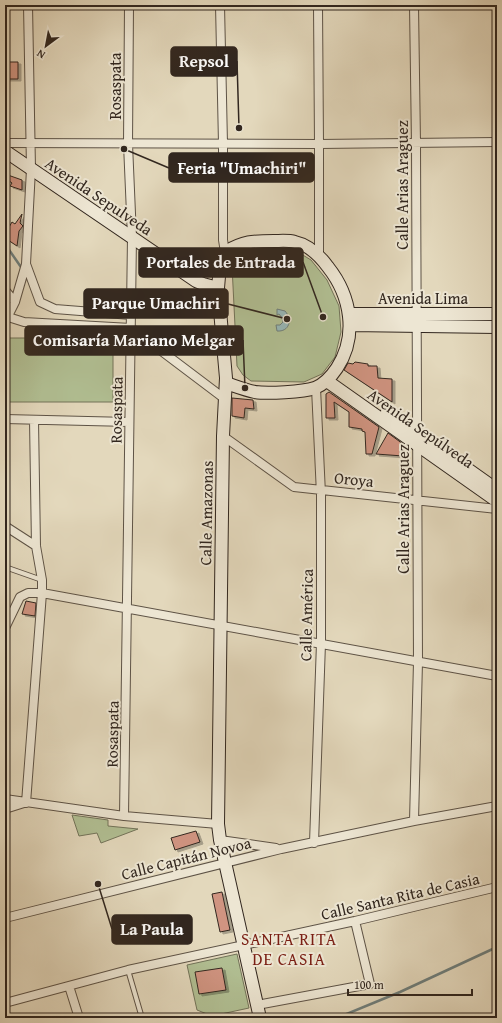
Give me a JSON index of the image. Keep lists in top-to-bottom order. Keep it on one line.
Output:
{"streets":{"street":["Rosaspata","Calle Arias Araguez","Avenida Sepulveda","Avenida Lima","Avenida Sepúlveda","Oroya","Calle Amazonas","Calle América","Calle Capitán Novoa","Calle Santa Rita de Casia"]},"crossings":[["Rosaspata","Avenida Sepulveda"],["Rosaspata","Calle Capitán Novoa"],["Calle Arias Araguez","Avenida Lima"],["Calle Arias Araguez","Avenida Sepúlveda"],["Calle Arias Araguez","Oroya"],["Calle Arias Araguez","Calle Capitán Novoa"],["Avenida Sepulveda","Calle Amazonas"],["Oroya","Calle Amazonas"],["Oroya","Calle América"],["Calle Amazonas","Calle Capitán Novoa"],["Calle Amazonas","Calle Santa Rita de Casia"],["Calle América","Calle Capitán Novoa"]],"districts":["SANTA RITA DE CASIA"],"places":["Repsol","Feria \"Umachiri\"","Portales de Entrada","Parque Umachiri","Comisaría Mariano Melgar","La Paula"],"scale_bar":"100 m","north":"bottom left"}
